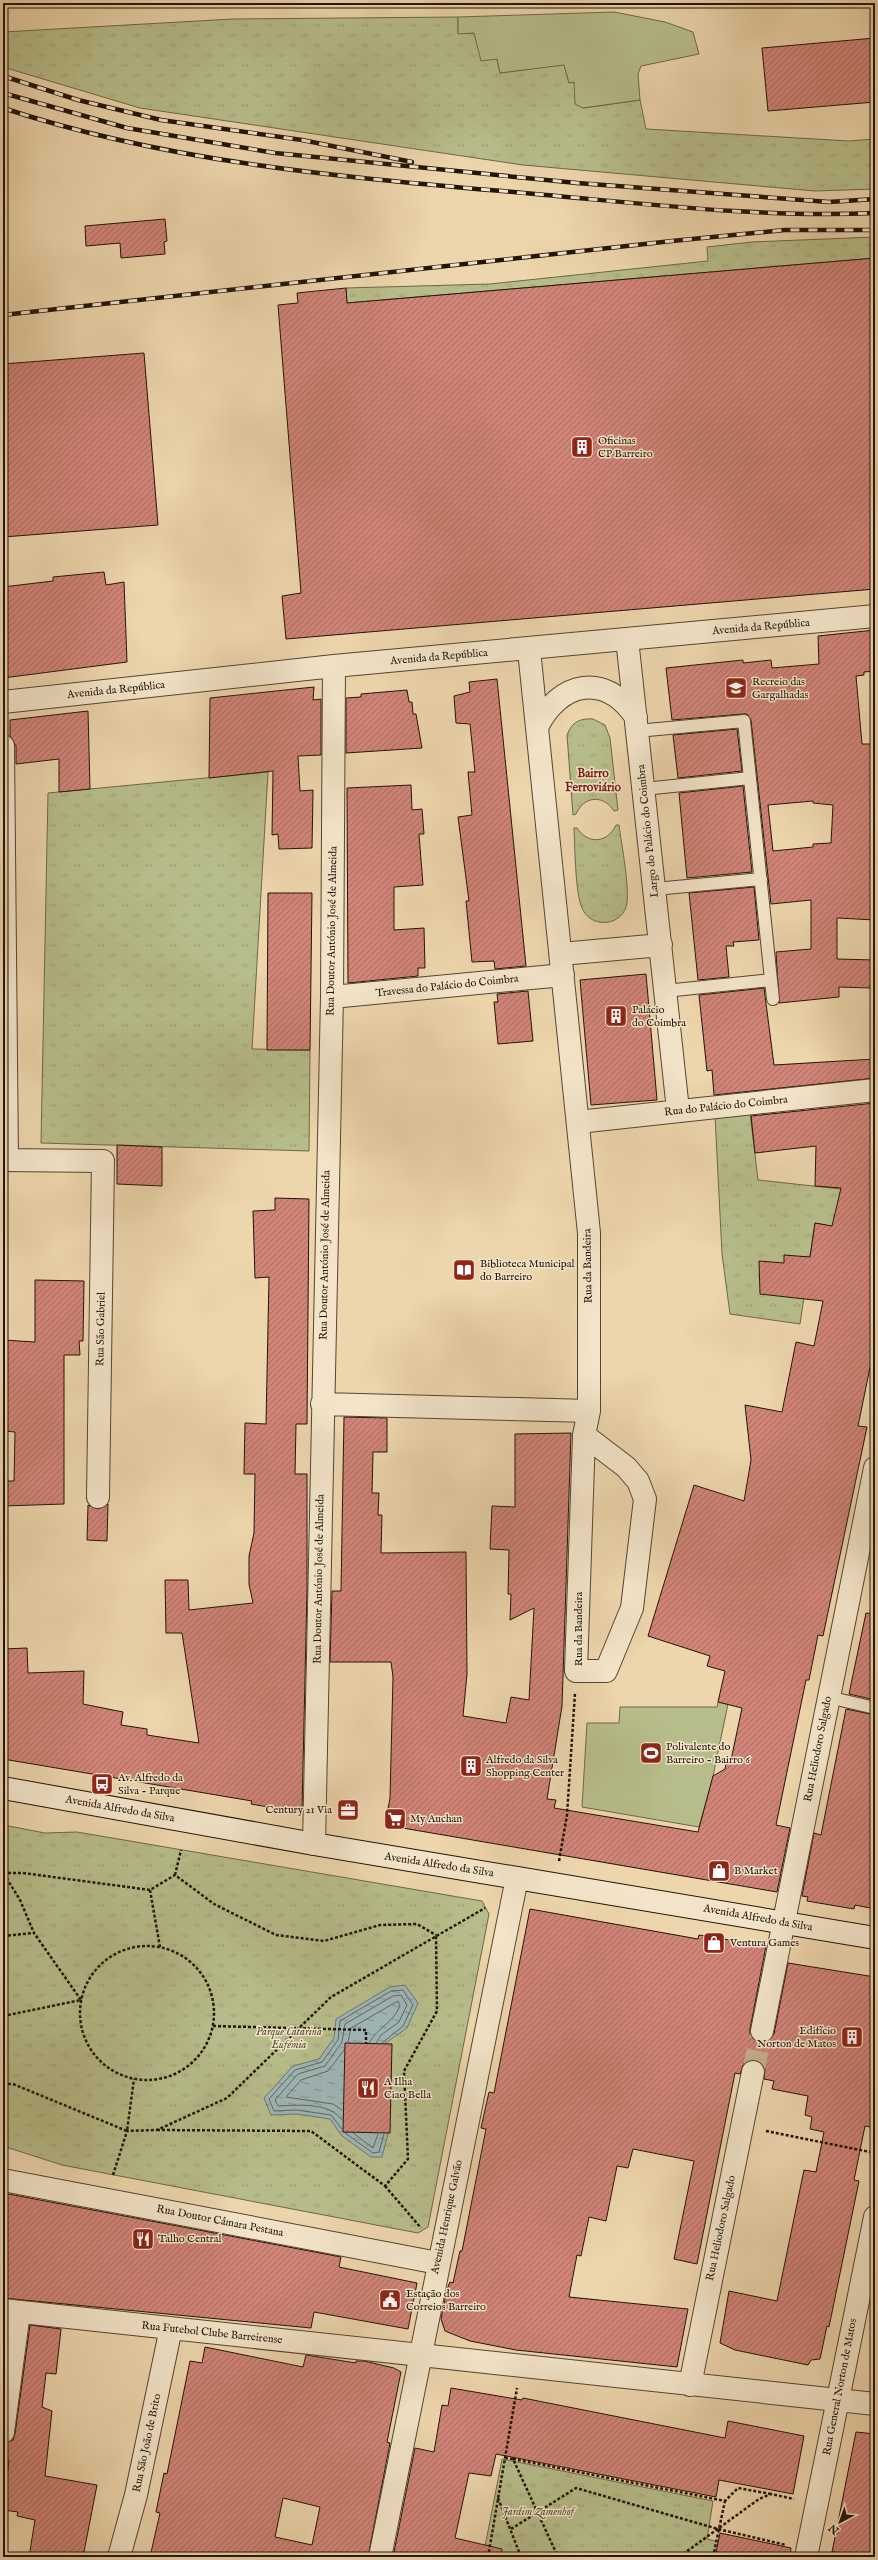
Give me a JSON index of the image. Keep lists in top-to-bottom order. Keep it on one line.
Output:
{"streets":{"street":["Avenida da República","Largo do Palácio do Coimbra","Rua Doutor António José de Almeida","Travessa do Palácio do Coimbra","Rua do Palácio do Coimbra","Rua da Bandeira","Rua São Gabriel","Rua Heliodoro Salgado","Avenida Alfredo da Silva","Avenida Henrique Galvão","Rua Doutor Câmara Pestana","Rua Futebol Clube Barreirense","Rua General Norton de Matos","Rua São João de Brito"]},"crossings":[["Avenida da República","Largo do Palácio do Coimbra"],["Avenida da República","Rua Doutor António José de Almeida"],["Largo do Palácio do Coimbra","Rua do Palácio do Coimbra"],["Rua Doutor António José de Almeida","Travessa do Palácio do Coimbra"],["Rua Doutor António José de Almeida","Avenida Alfredo da Silva"],["Rua do Palácio do Coimbra","Rua da Bandeira"],["Rua Heliodoro Salgado","Avenida Alfredo da Silva"],["Rua Heliodoro Salgado","Rua Futebol Clube Barreirense"],["Avenida Alfredo da Silva","Avenida Henrique Galvão"],["Avenida Henrique Galvão","Rua Doutor Câmara Pestana"],["Avenida Henrique Galvão","Rua Futebol Clube Barreirense"],["Rua Futebol Clube Barreirense","Rua General Norton de Matos"],["Rua Futebol Clube Barreirense","Rua São João de Brito"]],"districts":["Bairro Ferroviário"],"parks":["Parque Catarina Eufémia","Jardim Zamenhof"],"places":{"building":["Oficinas CP Barreiro","Palácio do Coimbra","Alfredo da Silva Shopping Center","Edifício Norton de Matos"],"school or university":["Recreio das Gargalhadas"],"library":["Biblioteca Municipal do Barreiro"],"sports":["Polivalente do Barreiro - Bairro 6"],"bus stop":["Av. Alfredo da Silva - Parque"],"office":["Century 21 Via"],"supermarket":["My Auchan"],"shop":["B Market","Ventura Games"],"restaurant":["A Ilha Ciao Bella","Talho Central"],"public building":["Estação dos Correios Barreiro"]},"north":"bottom left"}
